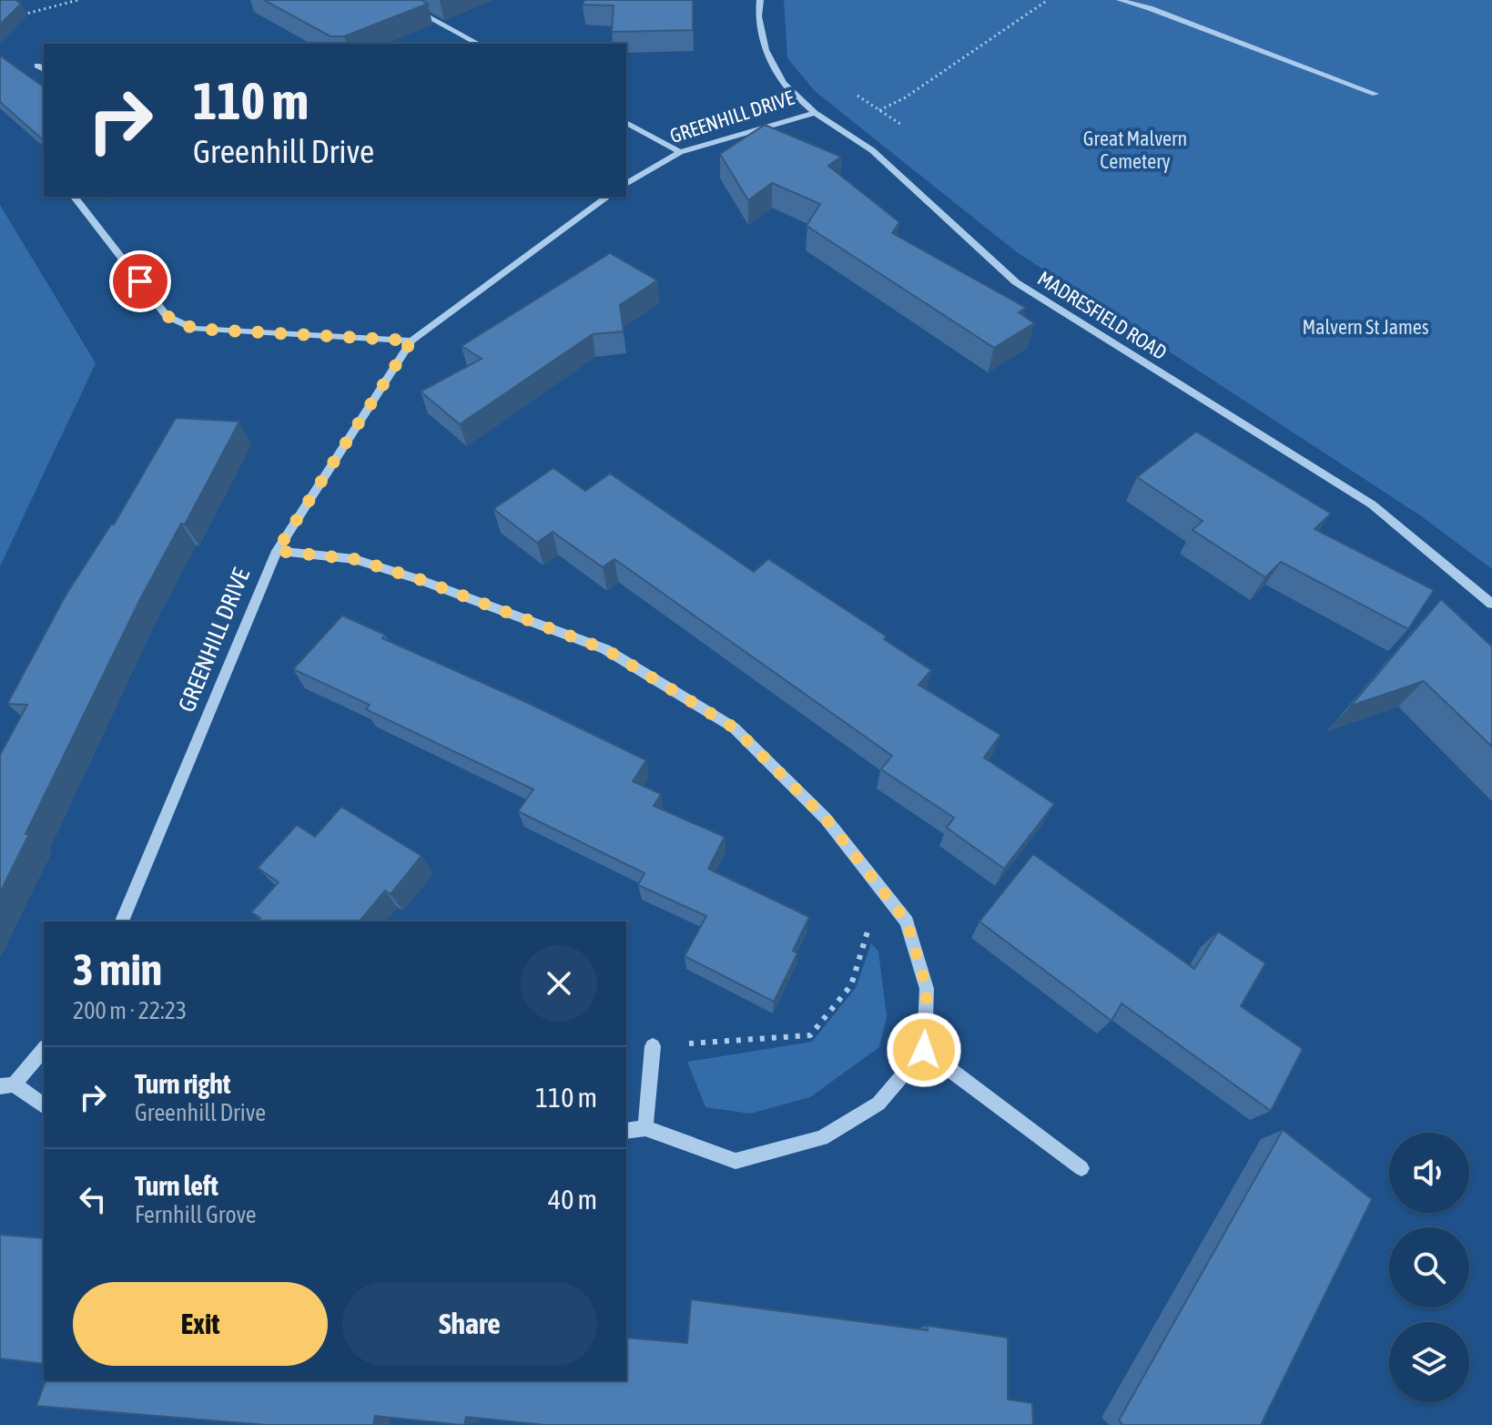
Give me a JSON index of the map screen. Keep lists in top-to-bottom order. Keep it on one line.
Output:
{"streets":{"street":["GREENHILL DRIVE","MADRESFIELD ROAD"]},"crossings":[["GREENHILL DRIVE","MADRESFIELD ROAD"]],"parks":["Great Malvern Cemetery","Malvern St James"],"page":{"turn":["110 m","Greenhill Drive"],"heading":["3 min","200 m · 22:23"],"list":[{"name":"Turn right","note":"Greenhill Drive","value":"110 m"},{"name":"Turn left","note":"Fernhill Grove","value":"40 m"}],"buttons":["Exit","Share"]}}
